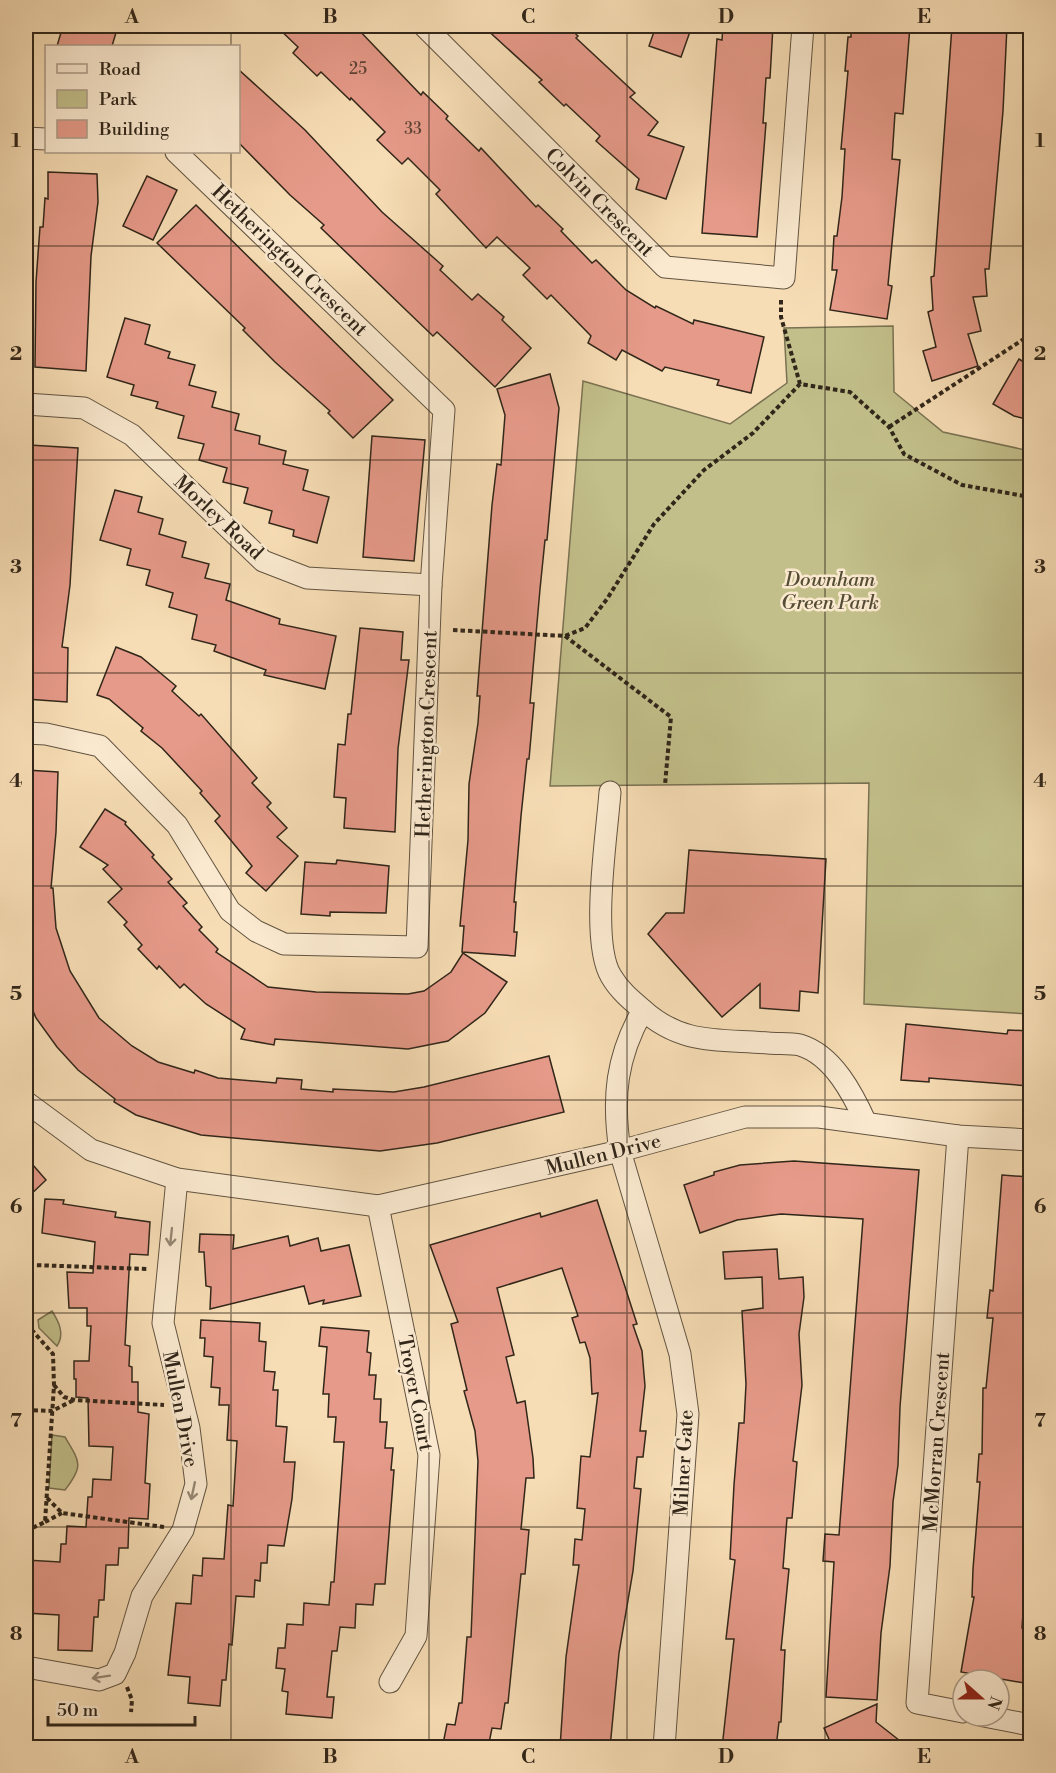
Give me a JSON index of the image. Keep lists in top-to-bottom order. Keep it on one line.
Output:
{"streets":{"street":["Colvin Crescent","Hetherington Crescent","Morley Road","Mullen Drive","Troyer Court","McMorran Crescent","Milner Gate"]},"crossings":[["Hetherington Crescent","Morley Road"],["Mullen Drive","Troyer Court"],["Mullen Drive","McMorran Crescent"],["Mullen Drive","Milner Gate"]],"parks":["Downham Green Park"],"house_numbers":["25","33"],"legend":["Road","Park","Building"],"scale_bar":"50 m","north":"right","grid":{"columns":["A","B","C","D","E"],"rows":["1","2","3","4","5","6","7","8"]}}
